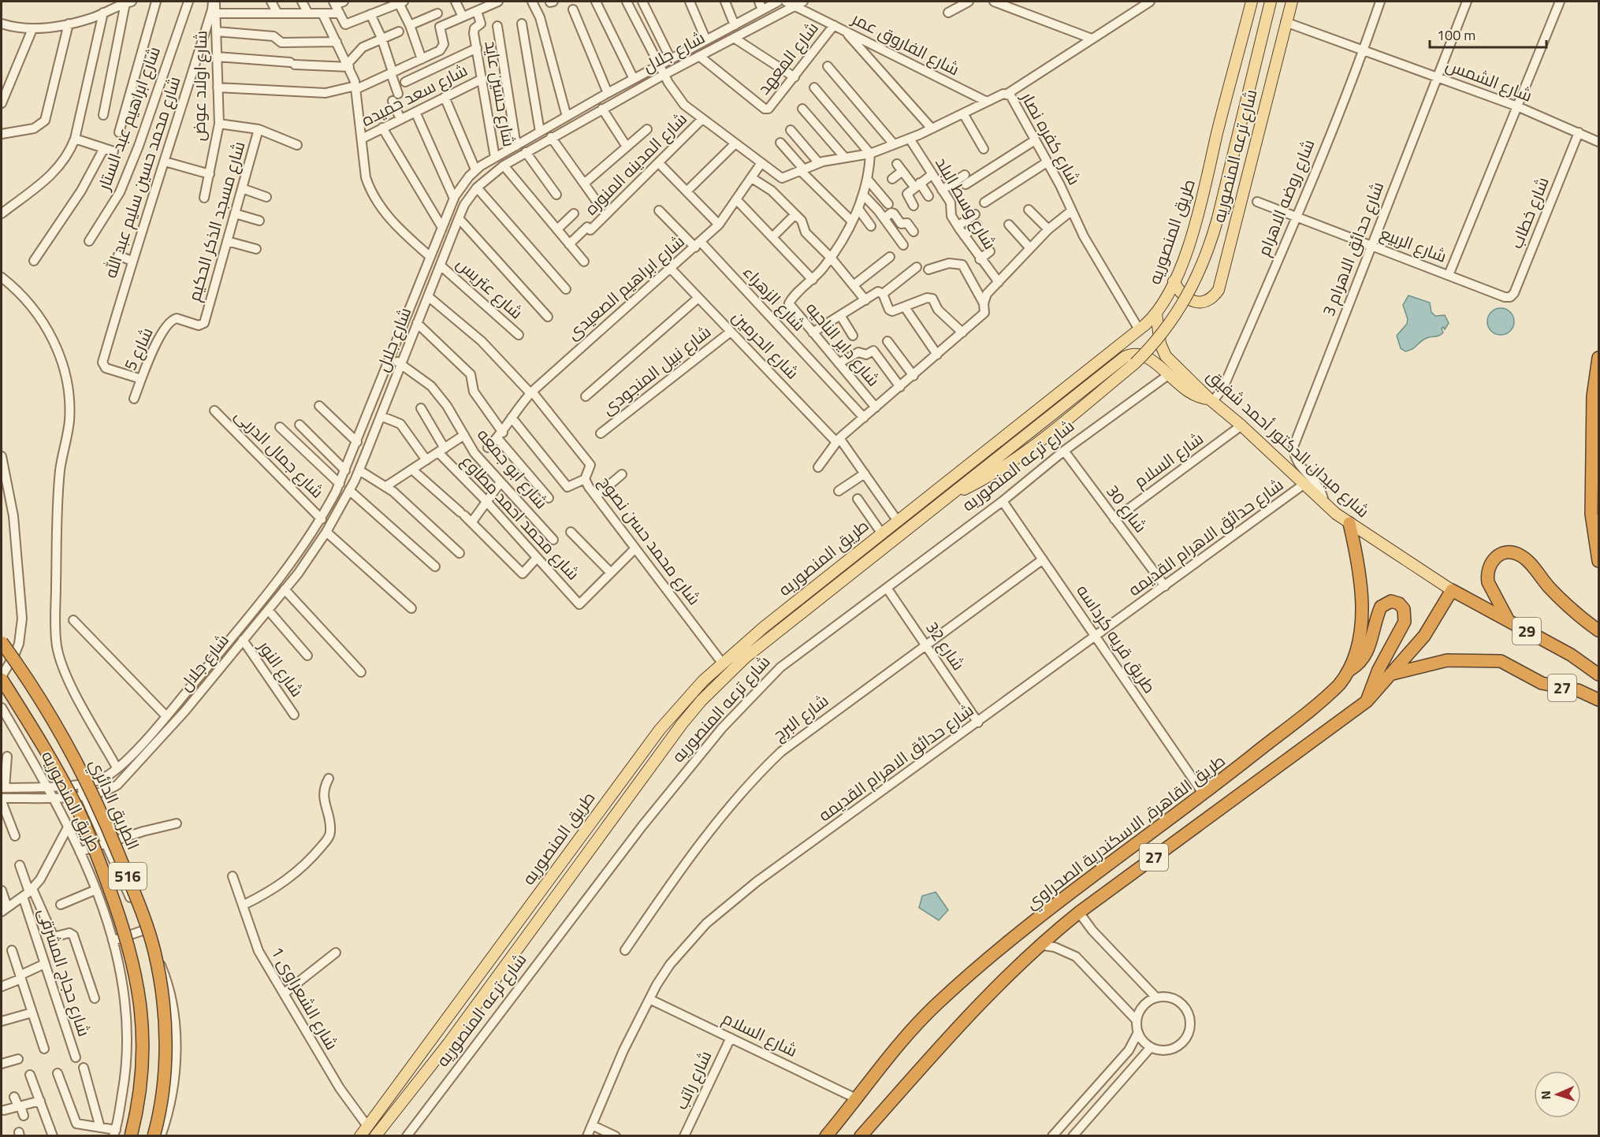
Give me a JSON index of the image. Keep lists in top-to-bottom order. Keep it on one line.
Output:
{"streets":{"highway":["29","27","الطريق الدائري","طريق القاهرة, الاسكندرية الصحراوي","516"],"main road":["شارع ترعه المنصوريه","طريق المنصوريه","شارع ميدان الدكتور أحمد شفيق"],"street":["شارع الفاروق عمر","شارع جلال","شارع المعهد","شارع الشمس","شارع اولاد عوض","شارع حسين عايد","شارع سعد حميده","شارع ابراهيم عبد الستار","شارع كفره نصار","شارع المدينه المنوره","شارع محمد حسين سليم عبد الله","شارع روضه الاهرام","شارع وسط البلد","شارع خطاب","شارع مسجد الذكر الحكيم","شارع الربيع","شارع حدائق الاهرام 3","شارع ابراهيم الصعيدى","شارع عتريس","شارع الزهراء","شارع داير الناحيه","شارع الحرمين","شارع 5","شارع نبيل المنجودى","شارع جمال الدربى","شارع السلام","شارع ابو جمعه","شارع 30","شارع محمد احمد مطاوع","شارع حدائق الاهرام القديمه","شارع محمد حسن نصوح","طريق قريه كرداسه","شارع 32","شارع النور","شارع البرج","شارع حجاج المشرقى","شارع الشعراوى 1","شارع راتب"]},"crossings":[["شارع الفاروق عمر","شارع جلال"],["شارع الفاروق عمر","شارع المعهد"],["شارع الفاروق عمر","شارع كفره نصار"],["شارع جلال","شارع المعهد"],["شارع جلال","شارع حسين عايد"],["شارع جلال","شارع عتريس"],["شارع جلال","شارع جمال الدربى"],["شارع جلال","شارع ابو جمعه"],["شارع جلال","شارع محمد حسن نصوح"],["شارع جلال","شارع النور"],["شارع الشمس","شارع ترعه المنصوريه"],["شارع الشمس","شارع روضه الاهرام"],["شارع الشمس","شارع خطاب"],["شارع الشمس","شارع حدائق الاهرام 3"],["شارع اولاد عوض","شارع محمد حسين سليم عبد الله"],["شارع حسين عايد","شارع سعد حميده"],["شارع كفره نصار","شارع وسط البلد"],["شارع كفره نصار","طريق المنصوريه"],["شارع كفره نصار","شارع ابراهيم الصعيدى"],["شارع كفره نصار","شارع داير الناحيه"],["شارع ترعه المنصوريه","طريق المنصوريه"],["شارع ترعه المنصوريه","شارع 30"],["شارع ترعه المنصوريه","طريق قريه كرداسه"],["شارع ترعه المنصوريه","شارع 32"],["شارع محمد حسين سليم عبد الله","شارع 5"],["شارع روضه الاهرام","طريق المنصوريه"],["شارع روضه الاهرام","شارع الربيع"],["شارع روضه الاهرام","شارع ميدان الدكتور أحمد شفيق"],["شارع خطاب","شارع الربيع"],["شارع مسجد الذكر الحكيم","شارع 5"],["طريق المنصوريه","شارع الحرمين"],["طريق المنصوريه","شارع ميدان الدكتور أحمد شفيق"],["طريق المنصوريه","شارع محمد حسن نصوح"],["طريق المنصوريه","شارع الشعراوى 1"],["شارع الربيع","شارع حدائق الاهرام 3"],["شارع حدائق الاهرام 3","شارع ميدان الدكتور أحمد شفيق"],["شارع ابراهيم الصعيدى","شارع الزهراء"],["شارع ابراهيم الصعيدى","شارع الحرمين"],["شارع ابراهيم الصعيدى","شارع محمد حسن نصوح"],["شارع الحرمين","شارع نبيل المنجودى"],["شارع ميدان الدكتور أحمد شفيق","شارع السلام"],["شارع ميدان الدكتور أحمد شفيق","شارع حدائق الاهرام القديمه"],["شارع ميدان الدكتور أحمد شفيق","29"],["شارع ميدان الدكتور أحمد شفيق","27"],["شارع ميدان الدكتور أحمد شفيق","طريق القاهرة, الاسكندرية الصحراوي"],["شارع السلام","شارع 30"],["شارع السلام","شارع حدائق الاهرام القديمه"],["شارع السلام","طريق القاهرة, الاسكندرية الصحراوي"],["شارع السلام","شارع راتب"],["شارع 30","شارع حدائق الاهرام القديمه"],["شارع حدائق الاهرام القديمه","طريق قريه كرداسه"],["شارع حدائق الاهرام القديمه","شارع 32"],["29","27"],["طريق قريه كرداسه","شارع البرج"],["طريق قريه كرداسه","طريق القاهرة, الاسكندرية الصحراوي"],["شارع 32","شارع البرج"]],"scale_bar":"100 m","north":"left"}
